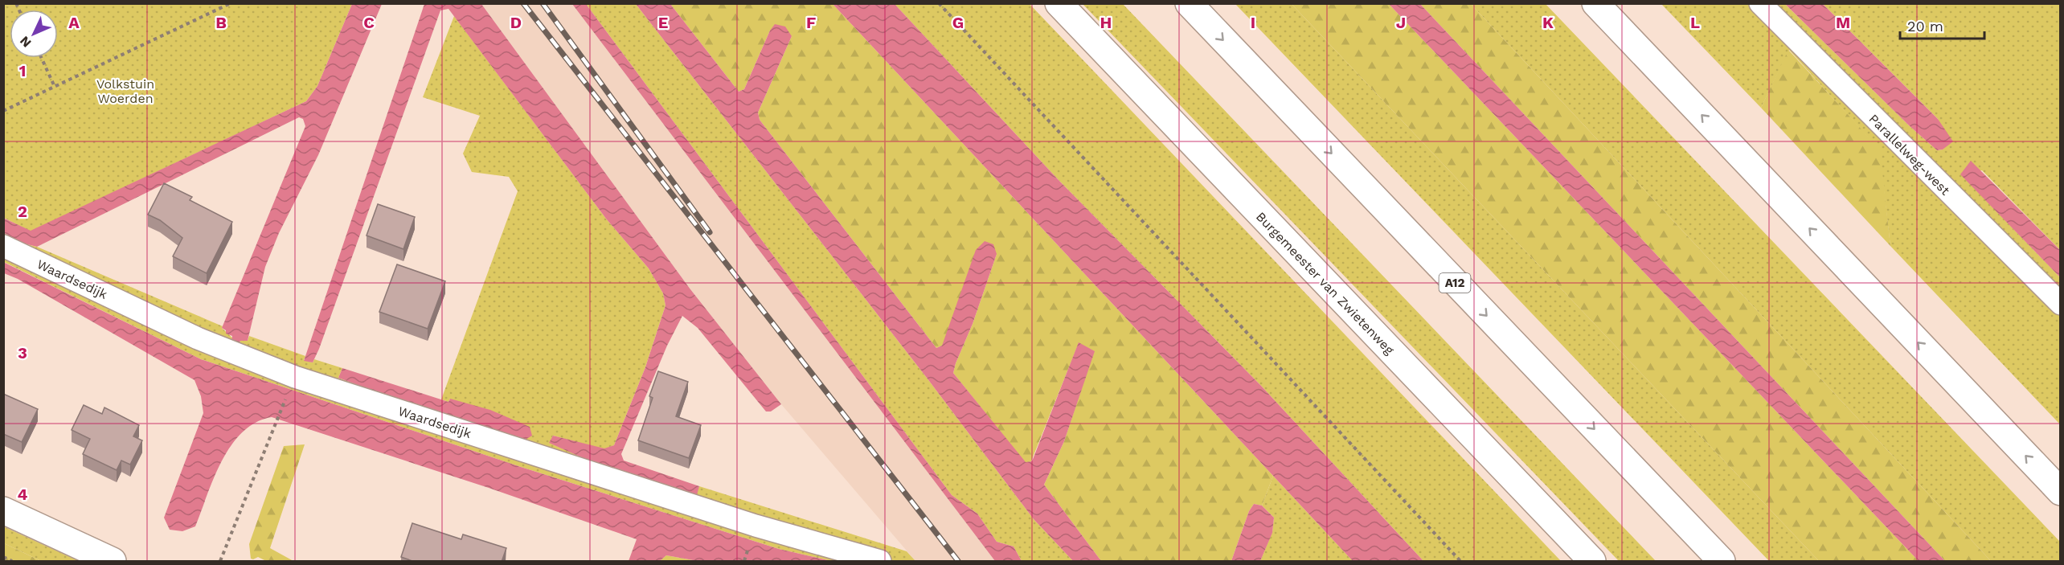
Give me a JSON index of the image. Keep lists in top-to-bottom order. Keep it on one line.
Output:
{"streets":{"main road":["Burgemeester van Zwietenweg","A12"],"street":["Parallelweg-west","Waardsedijk"]},"parks":["Volkstuin Woerden"],"scale_bar":"20 m","north":"bottom left","grid":{"columns":["A","B","C","D","E","F","G","H","I","J","K","L","M"],"rows":["1","2","3","4"]}}
